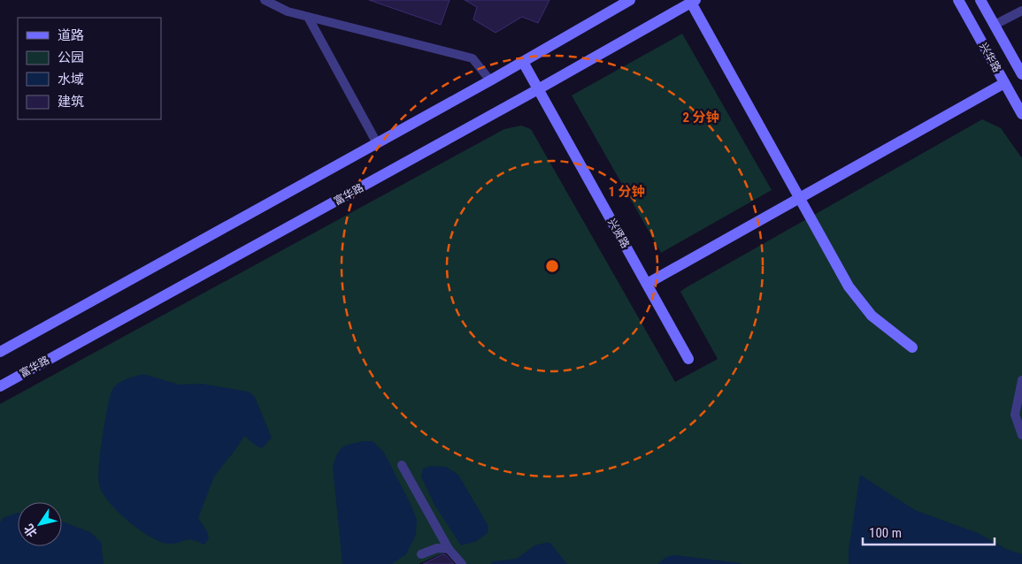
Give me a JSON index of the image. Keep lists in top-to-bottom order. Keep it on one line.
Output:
{"streets":{"street":["兴华路","富华路","兴贤路"]},"crossings":[["富华路","兴贤路"]],"legend":["道路","公园","水域","建筑"],"scale_bar":"100 m","north":"bottom left","rings":["2 分钟","1 分钟"]}
